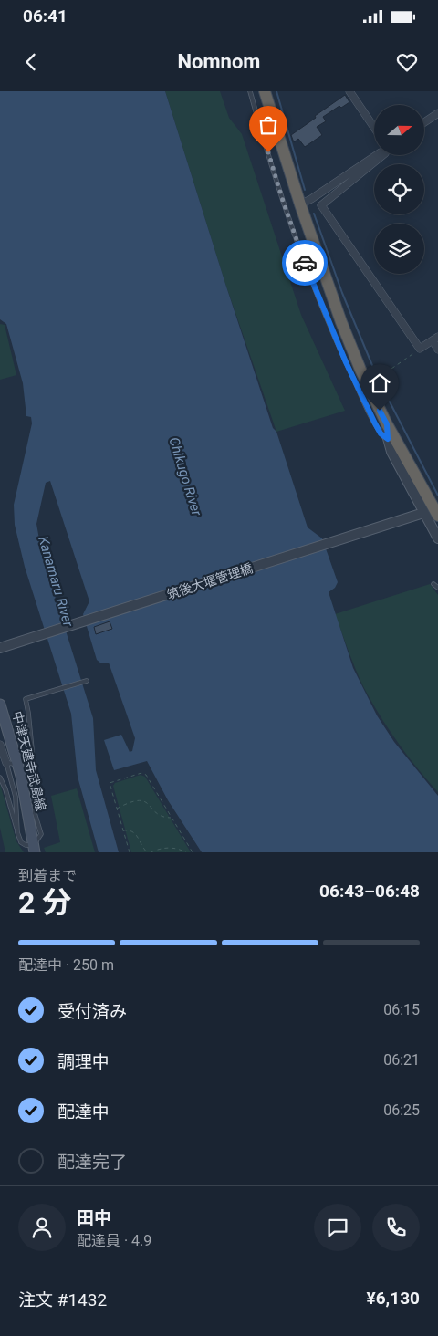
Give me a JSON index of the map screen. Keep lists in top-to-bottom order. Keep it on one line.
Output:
{"streets":{"main road":["中津天建寺武島線"],"street":["筑後大堰管理橋"]},"water":["Chikugo River","Kanamaru River"],"north":"right","page":{"status":"06:41","header":"Nomnom","heading":["2 分","到着まで","06:43–06:48"],"panel":["田中","配達員 · 4.9","注文 #1432","¥6,130"],"bar":"配達中 · 250 m","list":[["受付済み","06:15"],["調理中","06:21"],["配達中","06:25"],"配達完了"]}}
